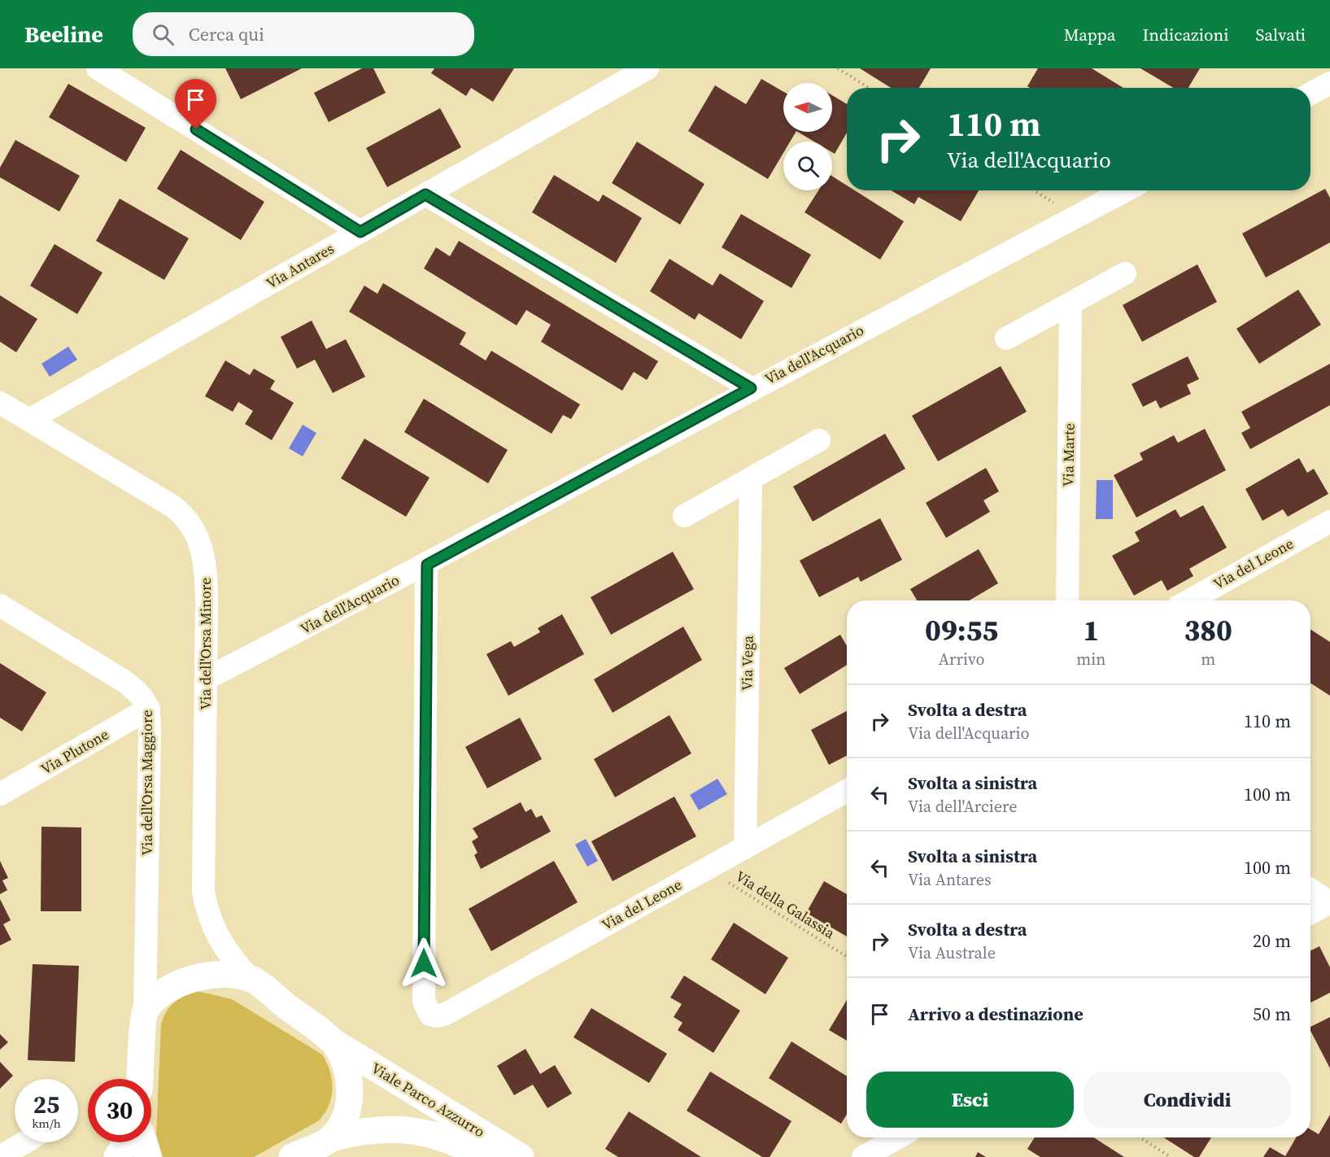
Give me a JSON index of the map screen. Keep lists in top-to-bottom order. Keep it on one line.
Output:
{"streets":{"street":["Via Antares","Via dell'Acquario","Via Marte","Via del Leone","Via dell'Orsa Minore","Via Vega","Via Plutone","Via dell'Orsa Maggiore","Viale Parco Azzurro"],"path":["Via della Galassia"]},"crossings":[["Via Antares","Via dell'Orsa Minore"],["Via dell'Acquario","Via del Leone"],["Via dell'Acquario","Via dell'Orsa Minore"],["Via del Leone","Via Vega"],["Via del Leone","Via della Galassia"],["Via dell'Orsa Minore","Viale Parco Azzurro"],["Via Plutone","Via dell'Orsa Maggiore"]],"north":"left","page":{"header":"Beeline","search":"Cerca qui","nav":["Mappa","Indicazioni","Salvati"],"turn":["110 m","Via dell'Acquario"],"eta":["09:55","Arrivo","1","min","380","m"],"list":[{"name":"Svolta a destra","note":"Via dell'Acquario","value":"110 m"},{"name":"Svolta a sinistra","note":"Via dell'Arciere","value":"100 m"},{"name":"Svolta a sinistra","note":"Via Antares","value":"100 m"},{"name":"Svolta a destra","note":"Via Australe","value":"20 m"},{"name":"Arrivo a destinazione","value":"50 m"}],"buttons":["Esci","Condividi"],"speed":"25 km/h","limit":"30"}}
